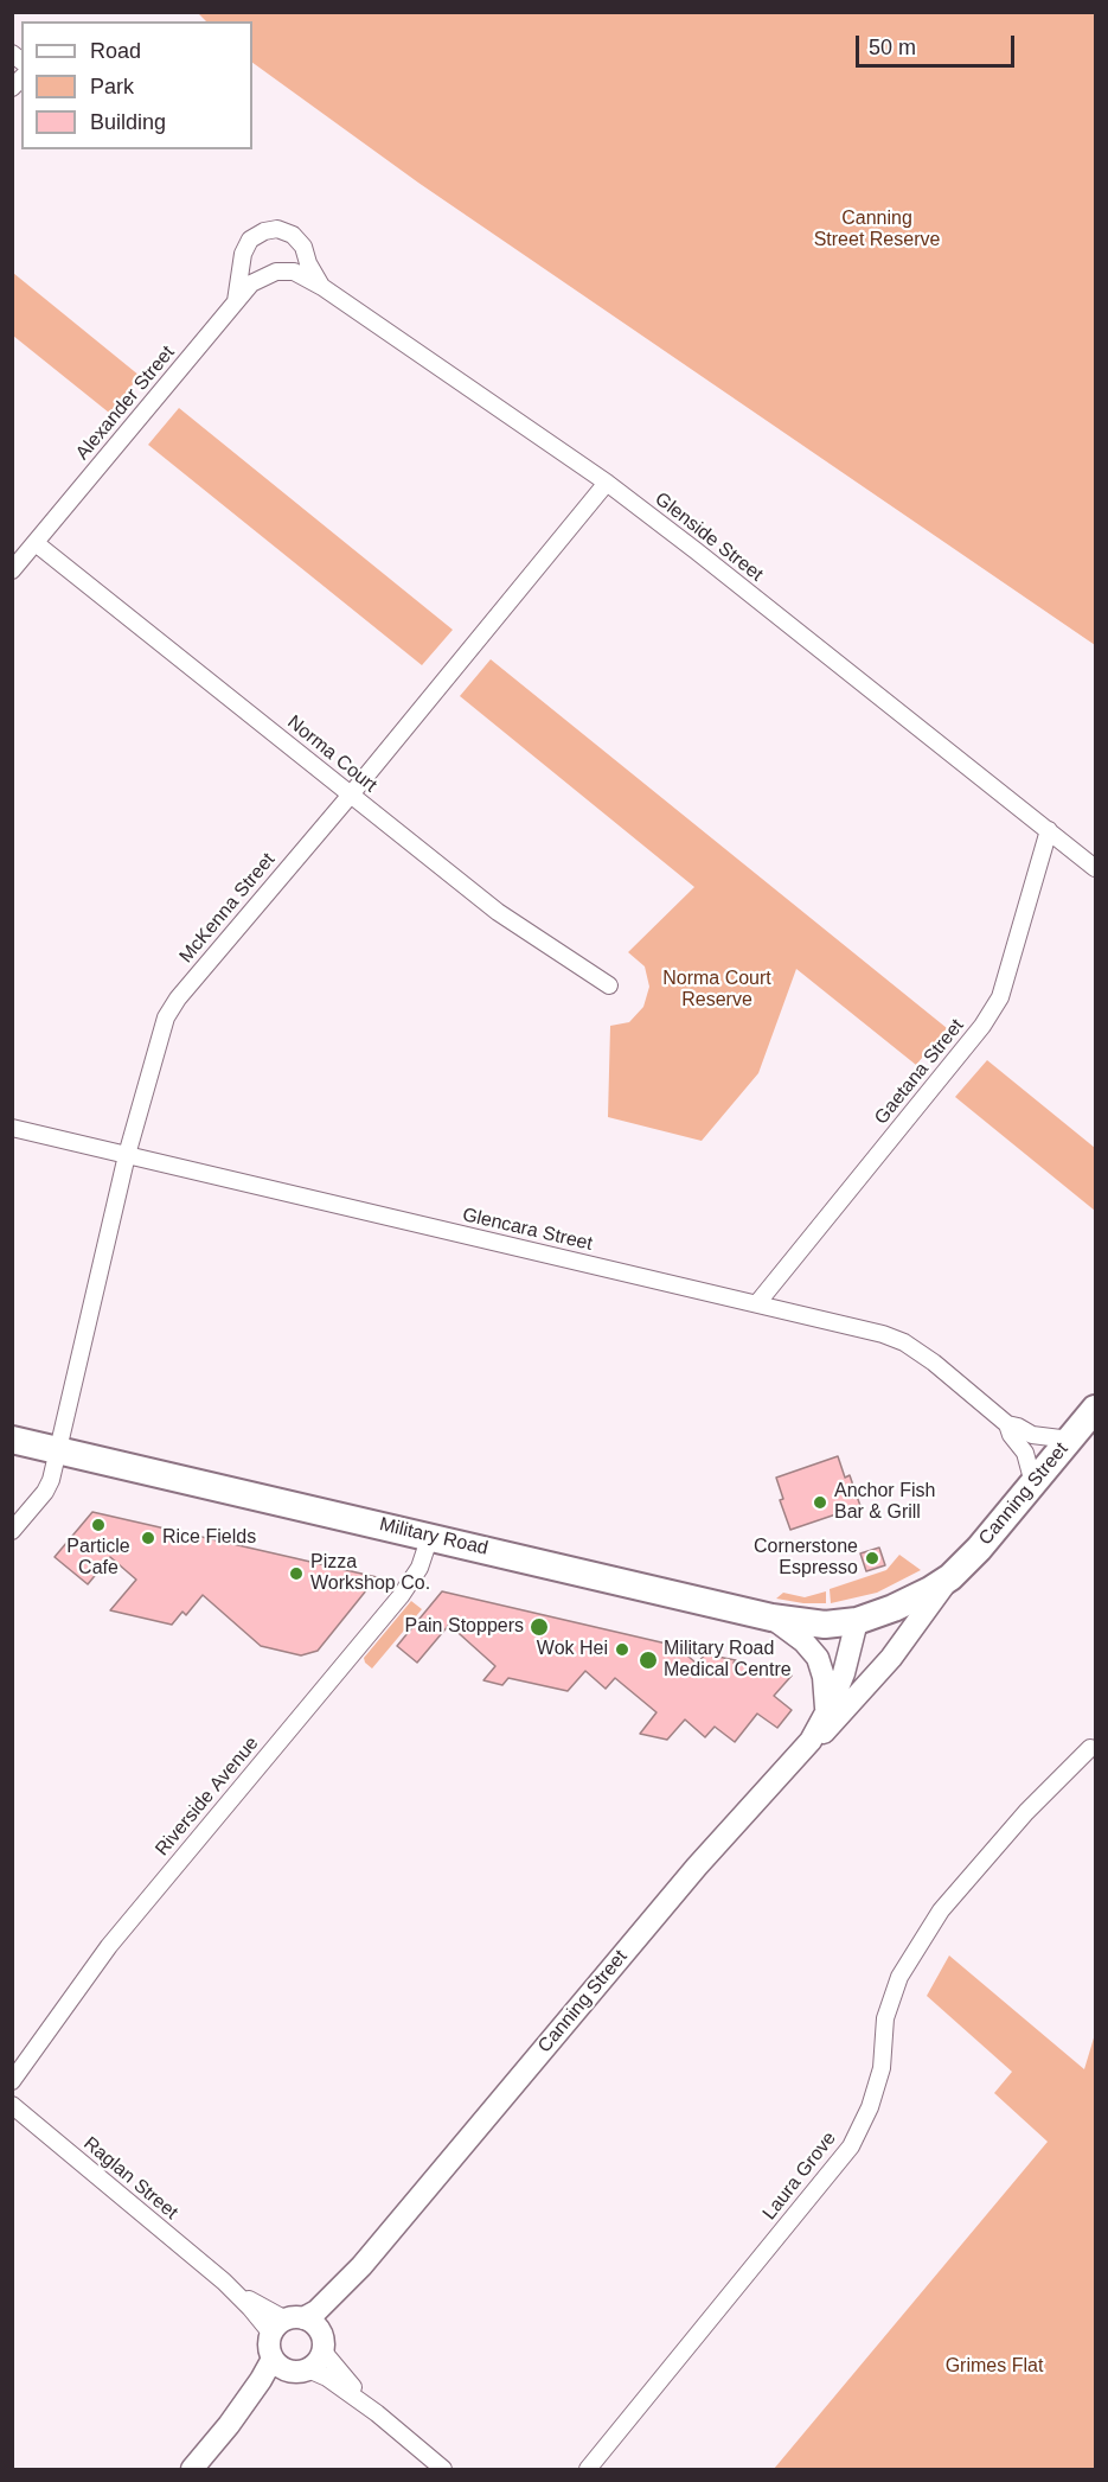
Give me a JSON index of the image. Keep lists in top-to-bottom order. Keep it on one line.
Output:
{"streets":{"main road":["Canning Street","Military Road"],"street":["Alexander Street","Glenside Street","Norma Court","McKenna Street","Gaetana Street","Glencara Street","Riverside Avenue","Laura Grove","Raglan Street"]},"crossings":[["Alexander Street","Glenside Street"],["Alexander Street","Norma Court"],["Glenside Street","McKenna Street"],["Glenside Street","Gaetana Street"],["Norma Court","McKenna Street"],["McKenna Street","Glencara Street"],["McKenna Street","Military Road"],["Gaetana Street","Glencara Street"],["Glencara Street","Canning Street"],["Canning Street","Military Road"],["Canning Street","Raglan Street"],["Military Road","Riverside Avenue"]],"parks":["Canning Street Reserve","Norma Court Reserve","Grimes Flat"],"places":["Anchor Fish Bar & Grill","Particle Cafe","Rice Fields","Cornerstone Espresso","Pizza Workshop Co.","Pain Stoppers","Wok Hei","Military Road Medical Centre"],"legend":["Road","Park","Building"],"scale_bar":"50 m"}
